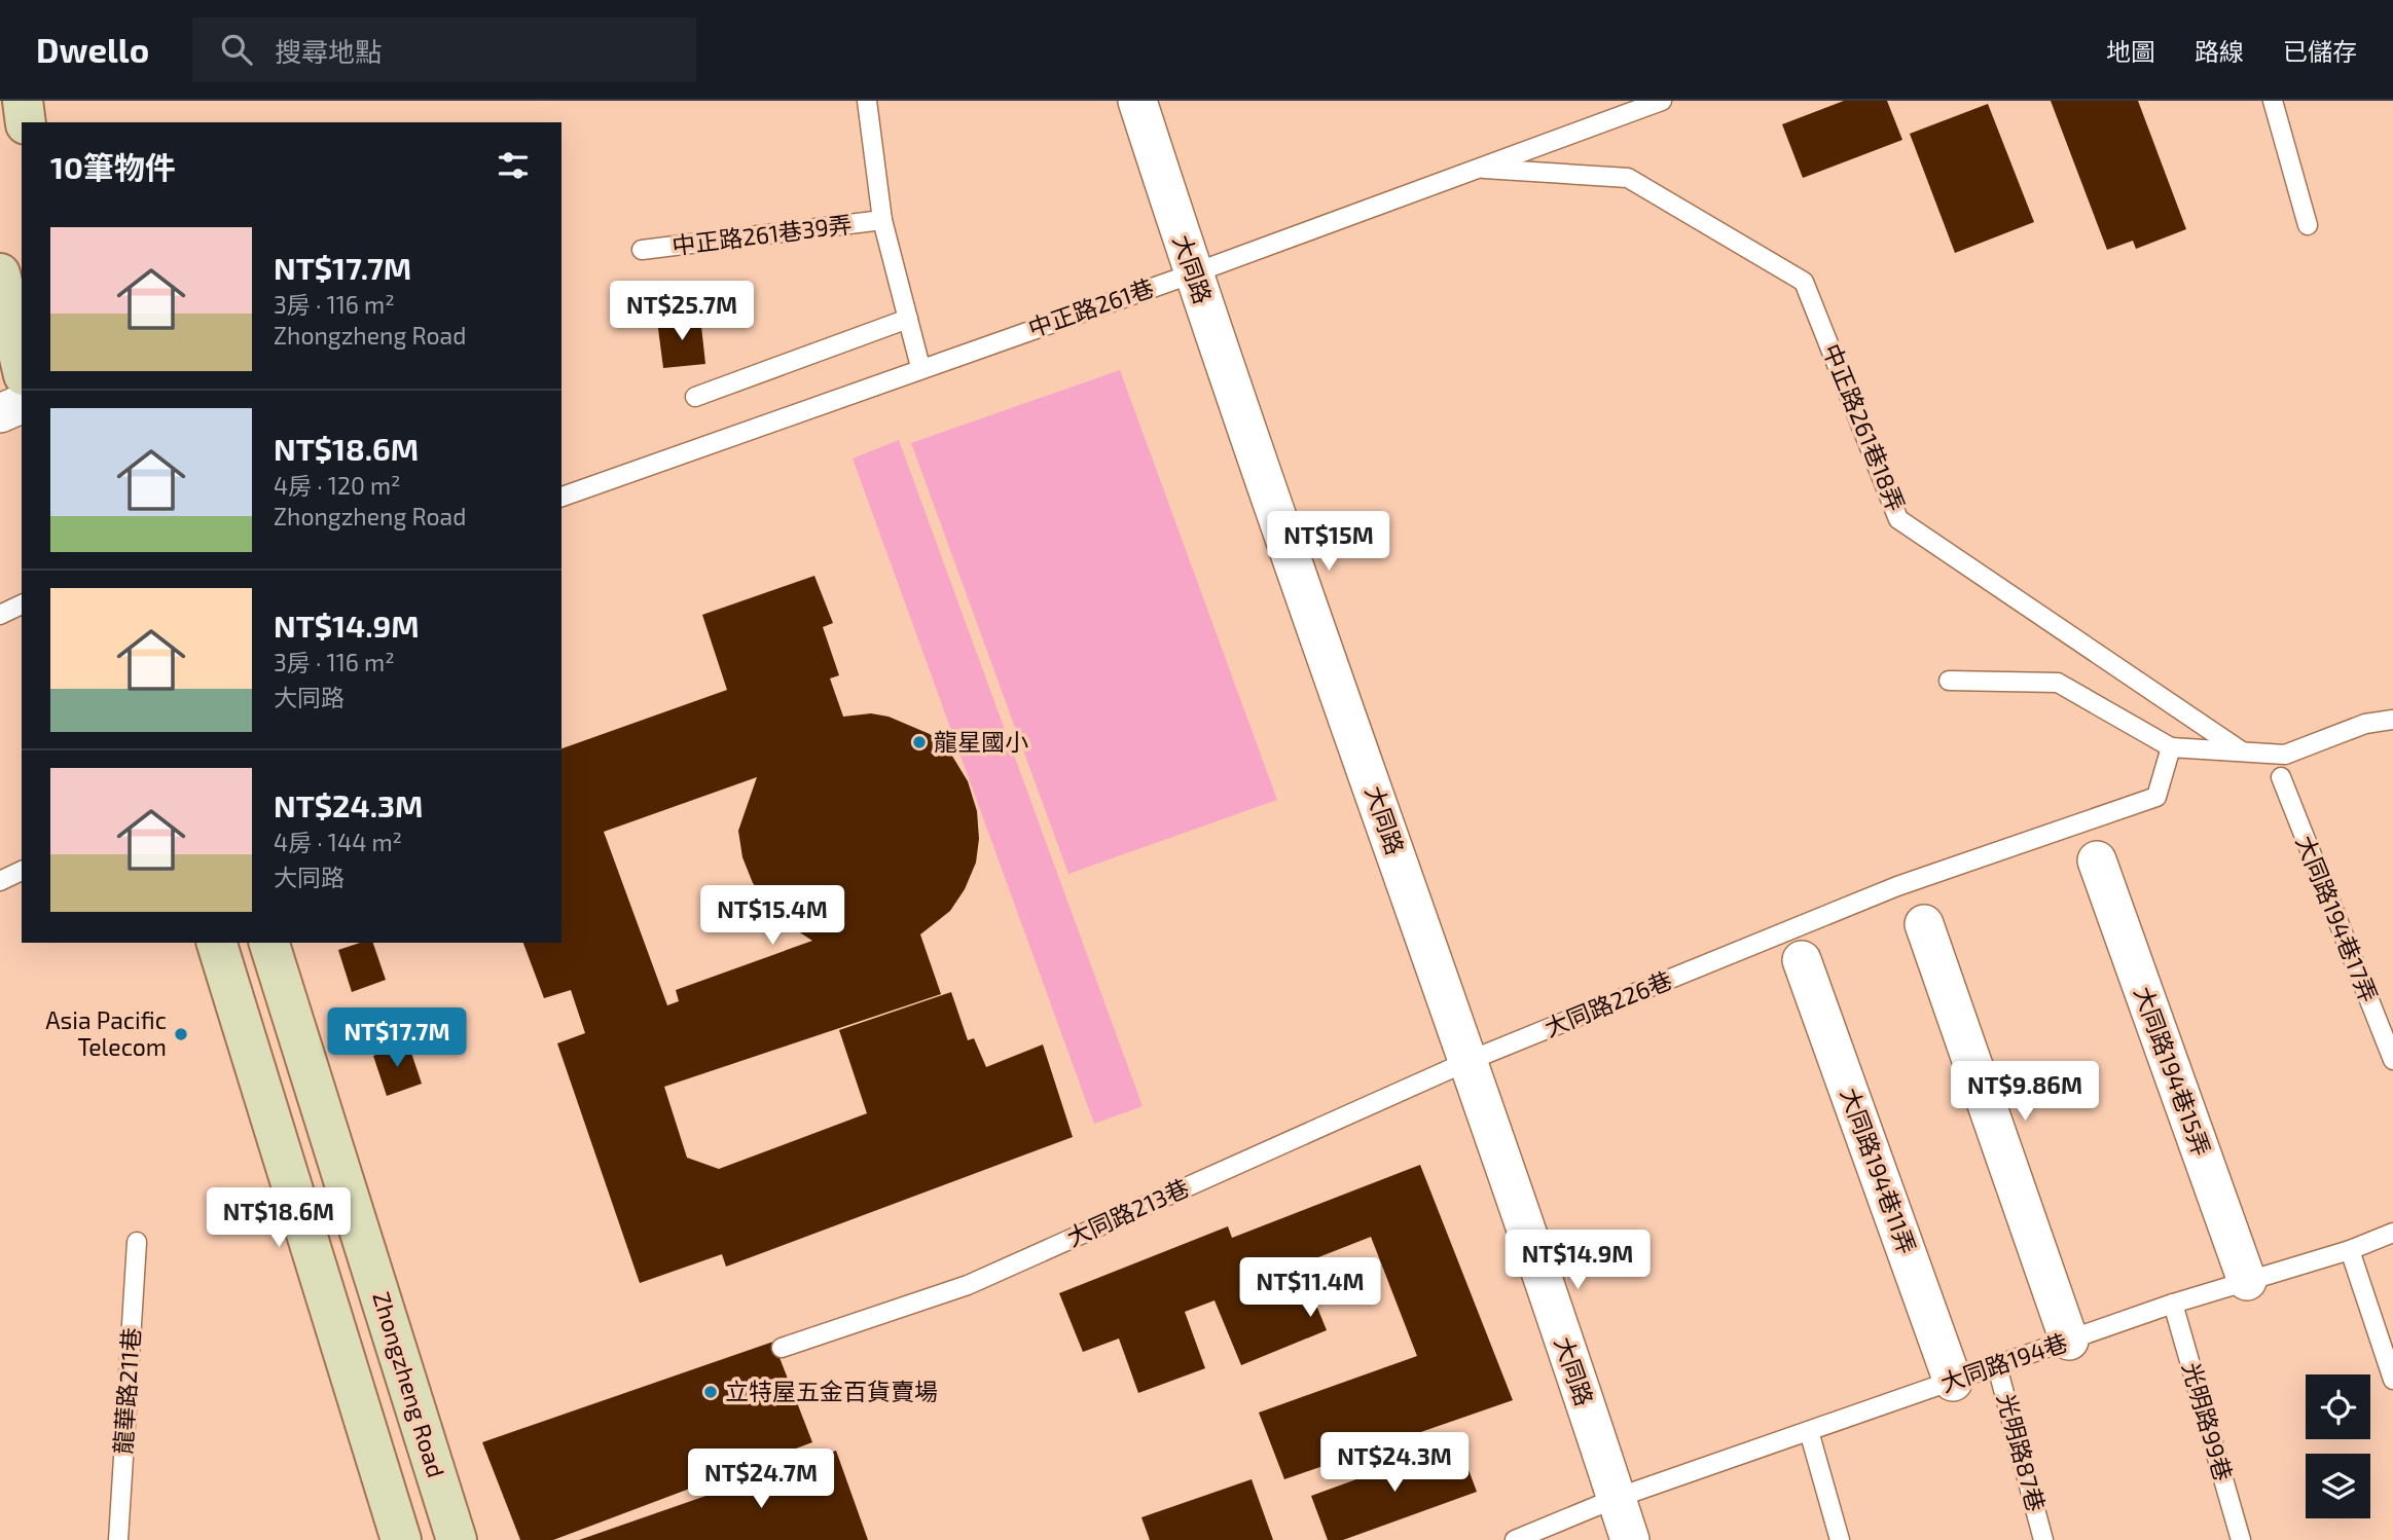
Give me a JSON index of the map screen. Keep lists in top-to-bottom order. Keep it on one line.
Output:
{"streets":{"main road":["Zhongzheng Road"],"street":["大同路","大同路194巷15弄","大同路194巷11弄"],"lane":["中正路261巷39弄","中正路261巷","中正路261巷18弄","大同路194巷17弄","大同路226巷","大同路213巷","大同路194巷","龍華路211巷","光明路99巷","光明路87巷"]},"crossings":[["大同路","中正路261巷"],["大同路","大同路226巷"],["大同路","大同路213巷"],["大同路","大同路194巷"],["中正路261巷","中正路261巷18弄"],["大同路226巷","大同路213巷"],["大同路194巷15弄","大同路194巷"],["大同路194巷11弄","大同路194巷"],["大同路194巷","光明路99巷"],["大同路194巷","光明路87巷"]],"places":["龍星國小","Asia Pacific Telecom","立特屋五金百貨賣場"],"page":{"header":"Dwello","search":"搜尋地點","nav":["地圖","路線","已儲存"],"heading":"10筆物件","list":[{"name":"NT$17.7M","note":"3房 · 116 m² · Zhongzheng Road"},{"name":"NT$18.6M","note":"4房 · 120 m² · Zhongzheng Road"},{"name":"NT$14.9M","note":"3房 · 116 m² · 大同路"},{"name":"NT$24.3M","note":"4房 · 144 m² · 大同路"}],"price":["NT$25.7M","NT$15M","NT$15.4M","NT$17.7M","NT$9.86M","NT$18.6M","NT$14.9M","NT$11.4M","NT$24.3M","NT$24.7M"]}}
